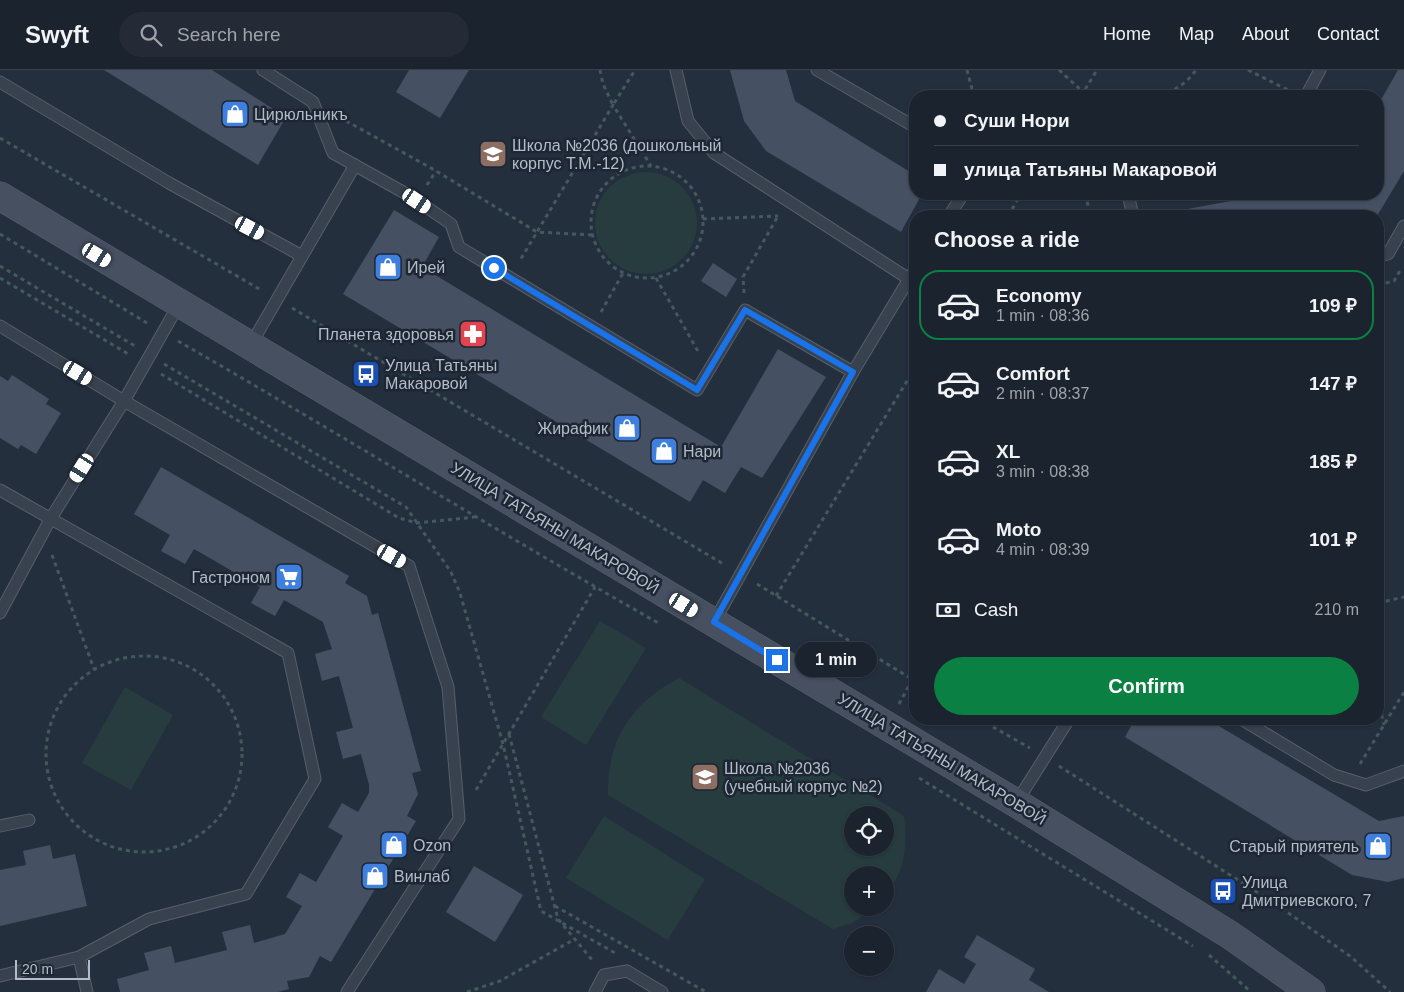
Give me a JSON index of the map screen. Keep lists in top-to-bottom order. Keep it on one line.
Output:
{"streets":{"street":["УЛИЦА ТАТЬЯНЫ МАКАРОВОЙ"]},"places":{"shop":["Цирюльникъ","Ирей","Жирафик","Нари","Ozon","Старый приятель","Винлаб"],"school or university":["Школа №2036 (дошкольный корпус Т.М.-12)","Школа №2036 (учебный корпус №2)"],"pharmacy":["Планета здоровья"],"bus stop":["Улица Татьяны Макаровой","Улица Дмитриевского, 7"],"supermarket":["Гастроном"]},"scale_bar":"20 m","page":{"header":"Swyft","search":"Search here","nav":["Home","Map","About","Contact"],"banner":["Суши Нори","улица Татьяны Макаровой"],"heading":"Choose a ride","list":[{"name":"Economy","note":"1 min · 08:36","value":"109 ₽"},{"name":"Comfort","note":"2 min · 08:37","value":"147 ₽"},{"name":"XL","note":"3 min · 08:38","value":"185 ₽"},{"name":"Moto","note":"4 min · 08:39","value":"101 ₽"}],"pay":["Cash","210 m"],"bubble":"1 min","buttons":"Confirm","map_buttons":["+","−"],"scale":"20 m"}}
